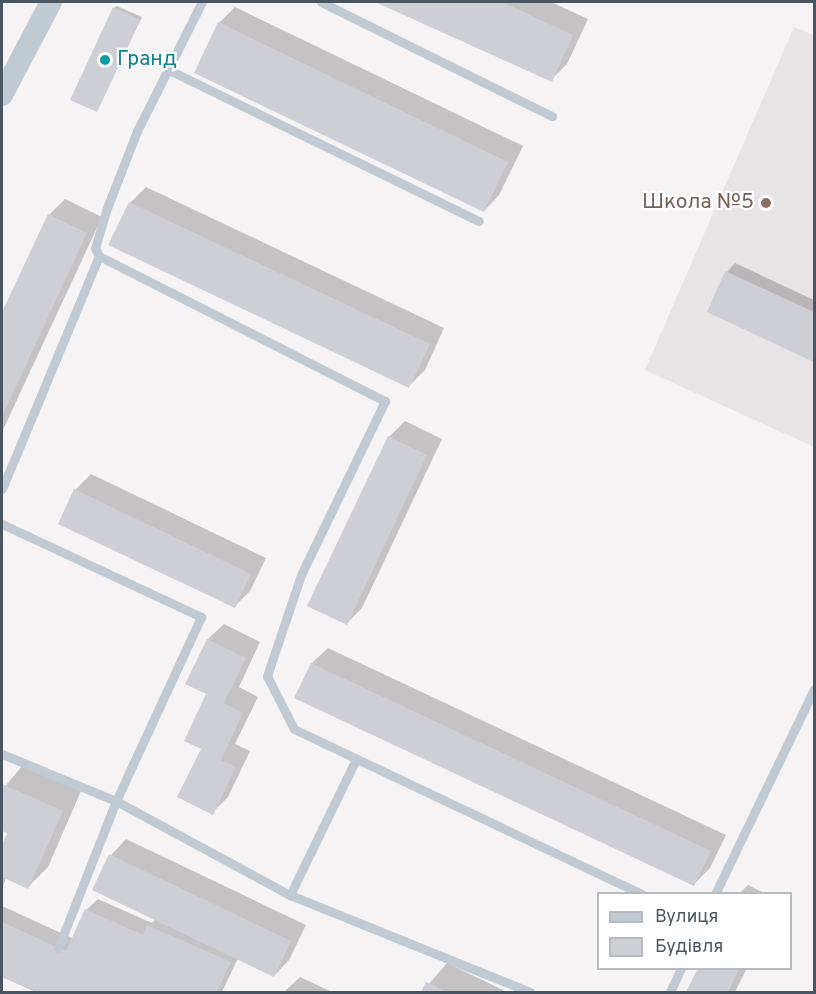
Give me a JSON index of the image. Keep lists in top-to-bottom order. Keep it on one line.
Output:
{"places":["Гранд","Школа №5"],"legend":["Вулиця","Будівля"]}
